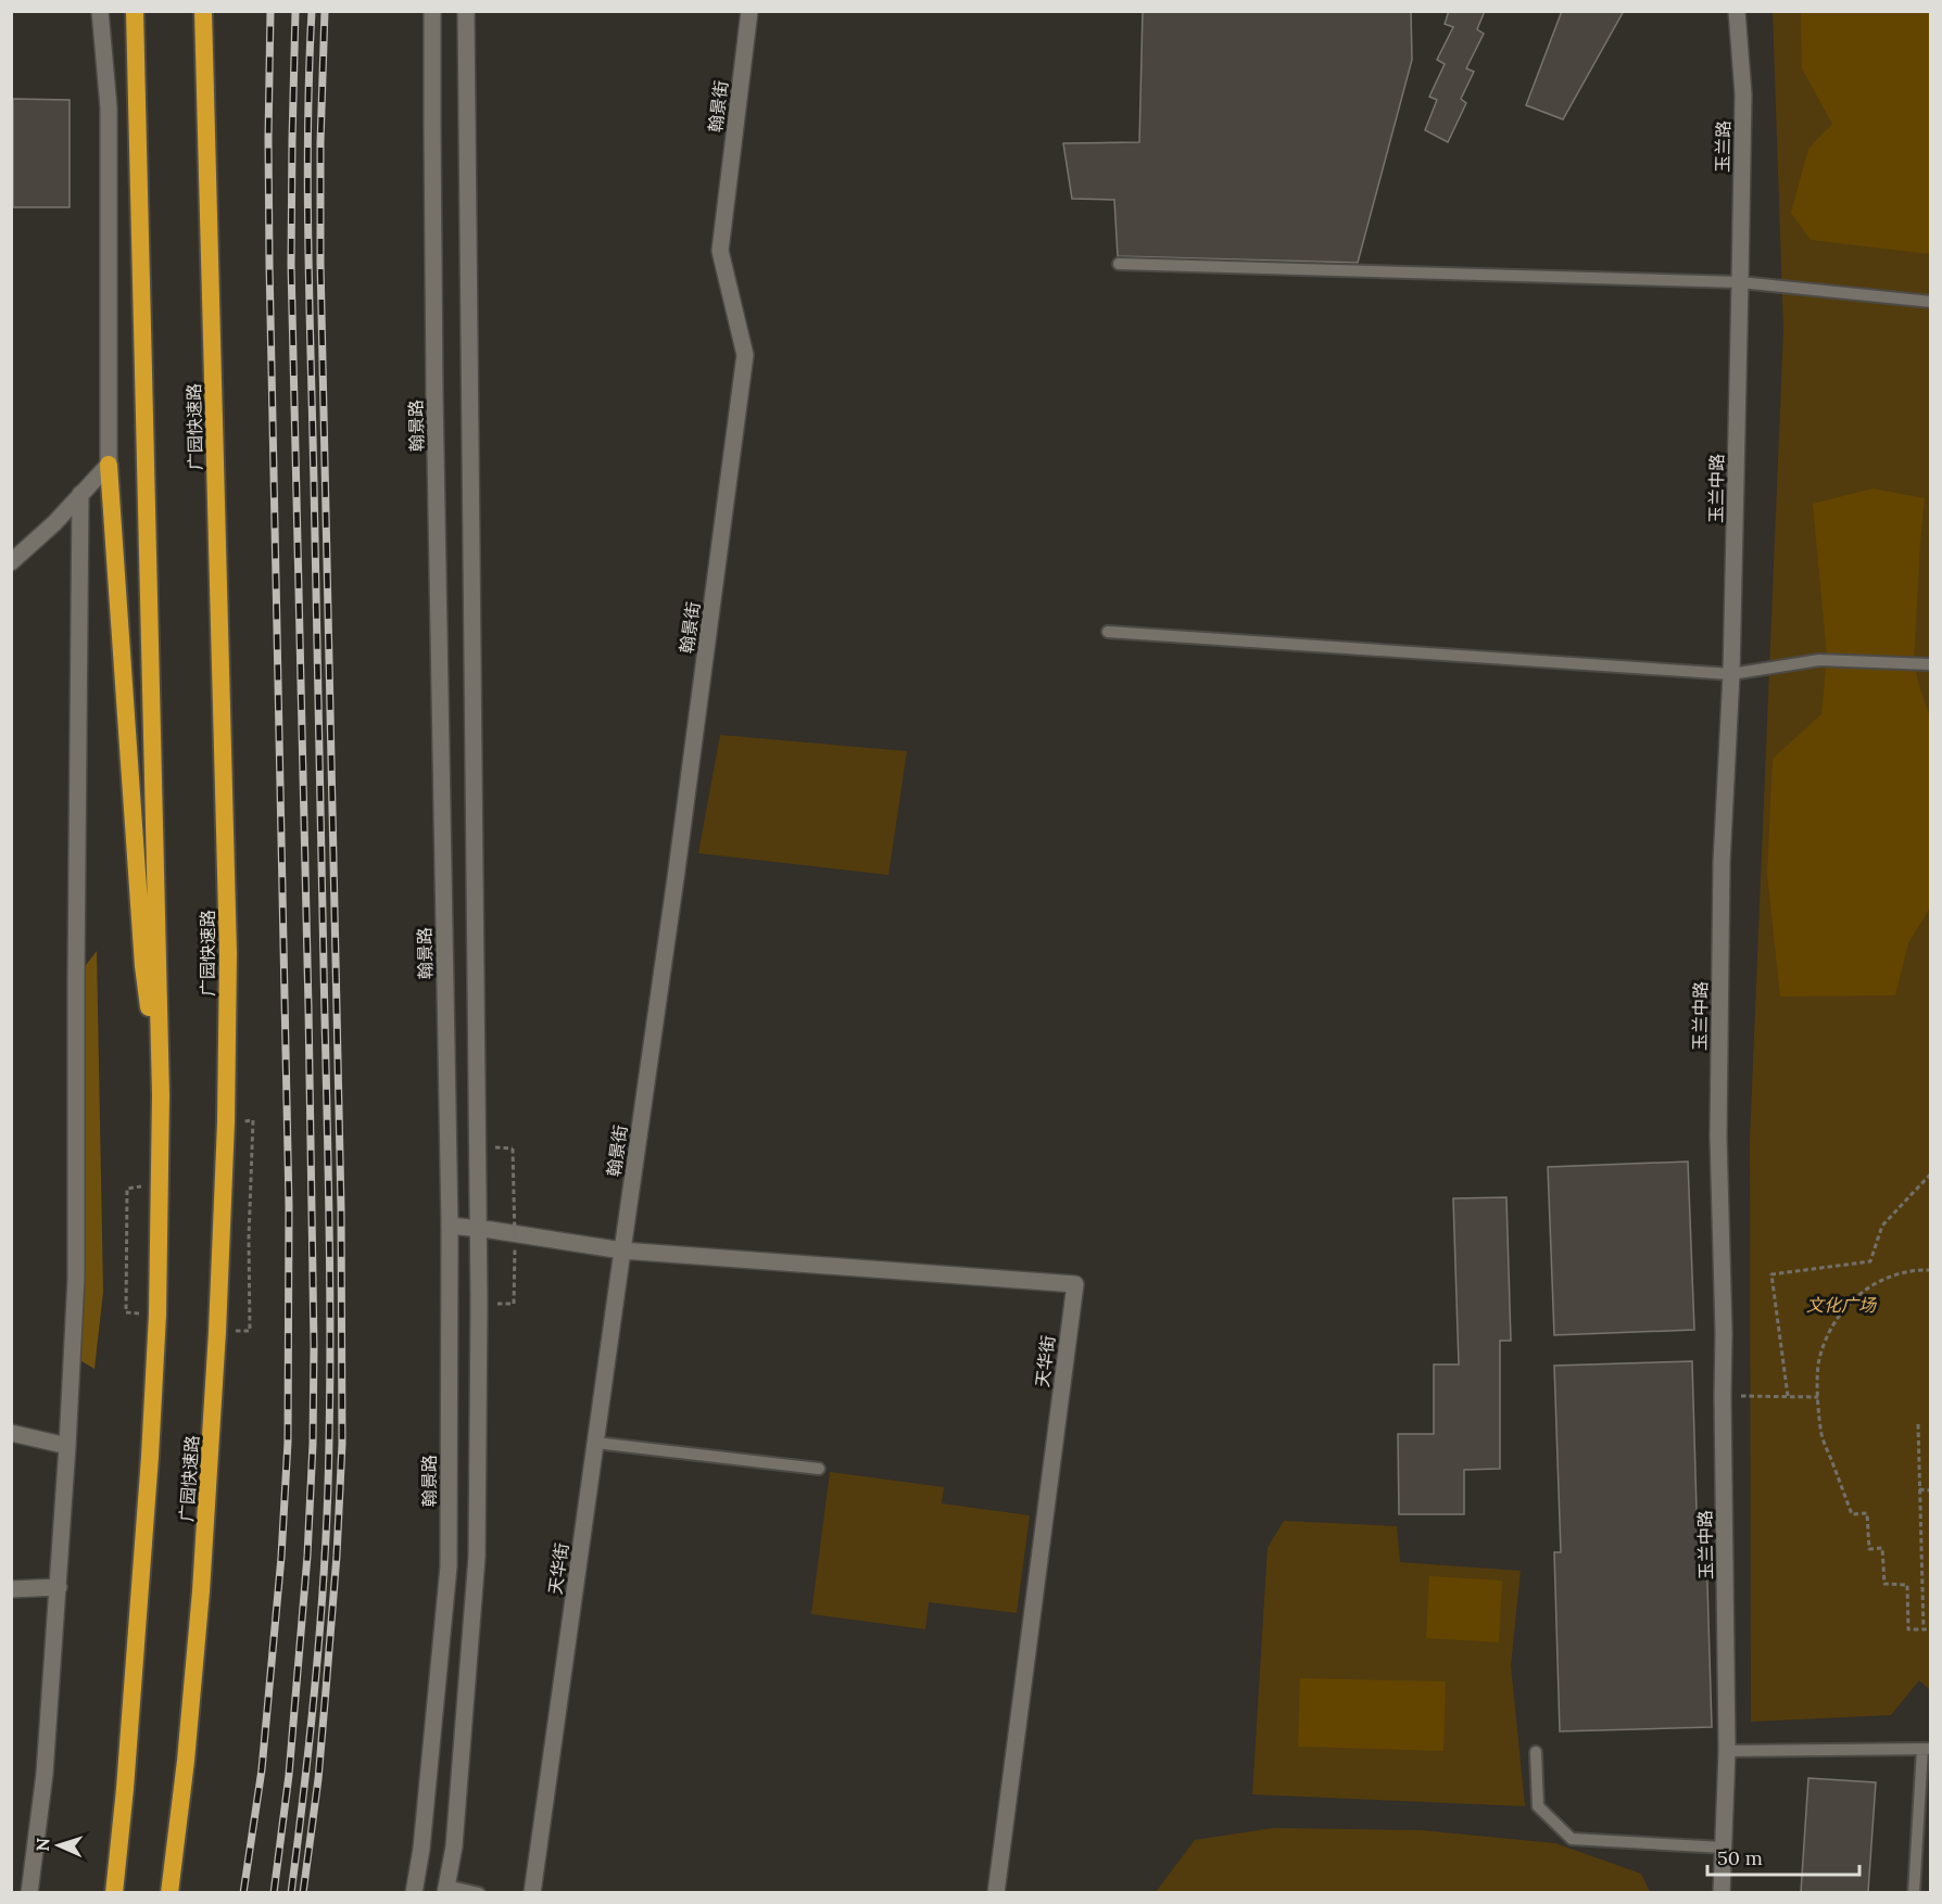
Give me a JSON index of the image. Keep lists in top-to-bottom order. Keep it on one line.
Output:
{"streets":{"highway":["广园快速路"],"street":["翰景街","玉兰路","翰景路","玉兰中路","天华街"]},"crossings":[["翰景街","天华街"],["玉兰路","玉兰中路"],["翰景路","天华街"]],"parks":["文化广场"],"scale_bar":"50 m","north":"left"}
